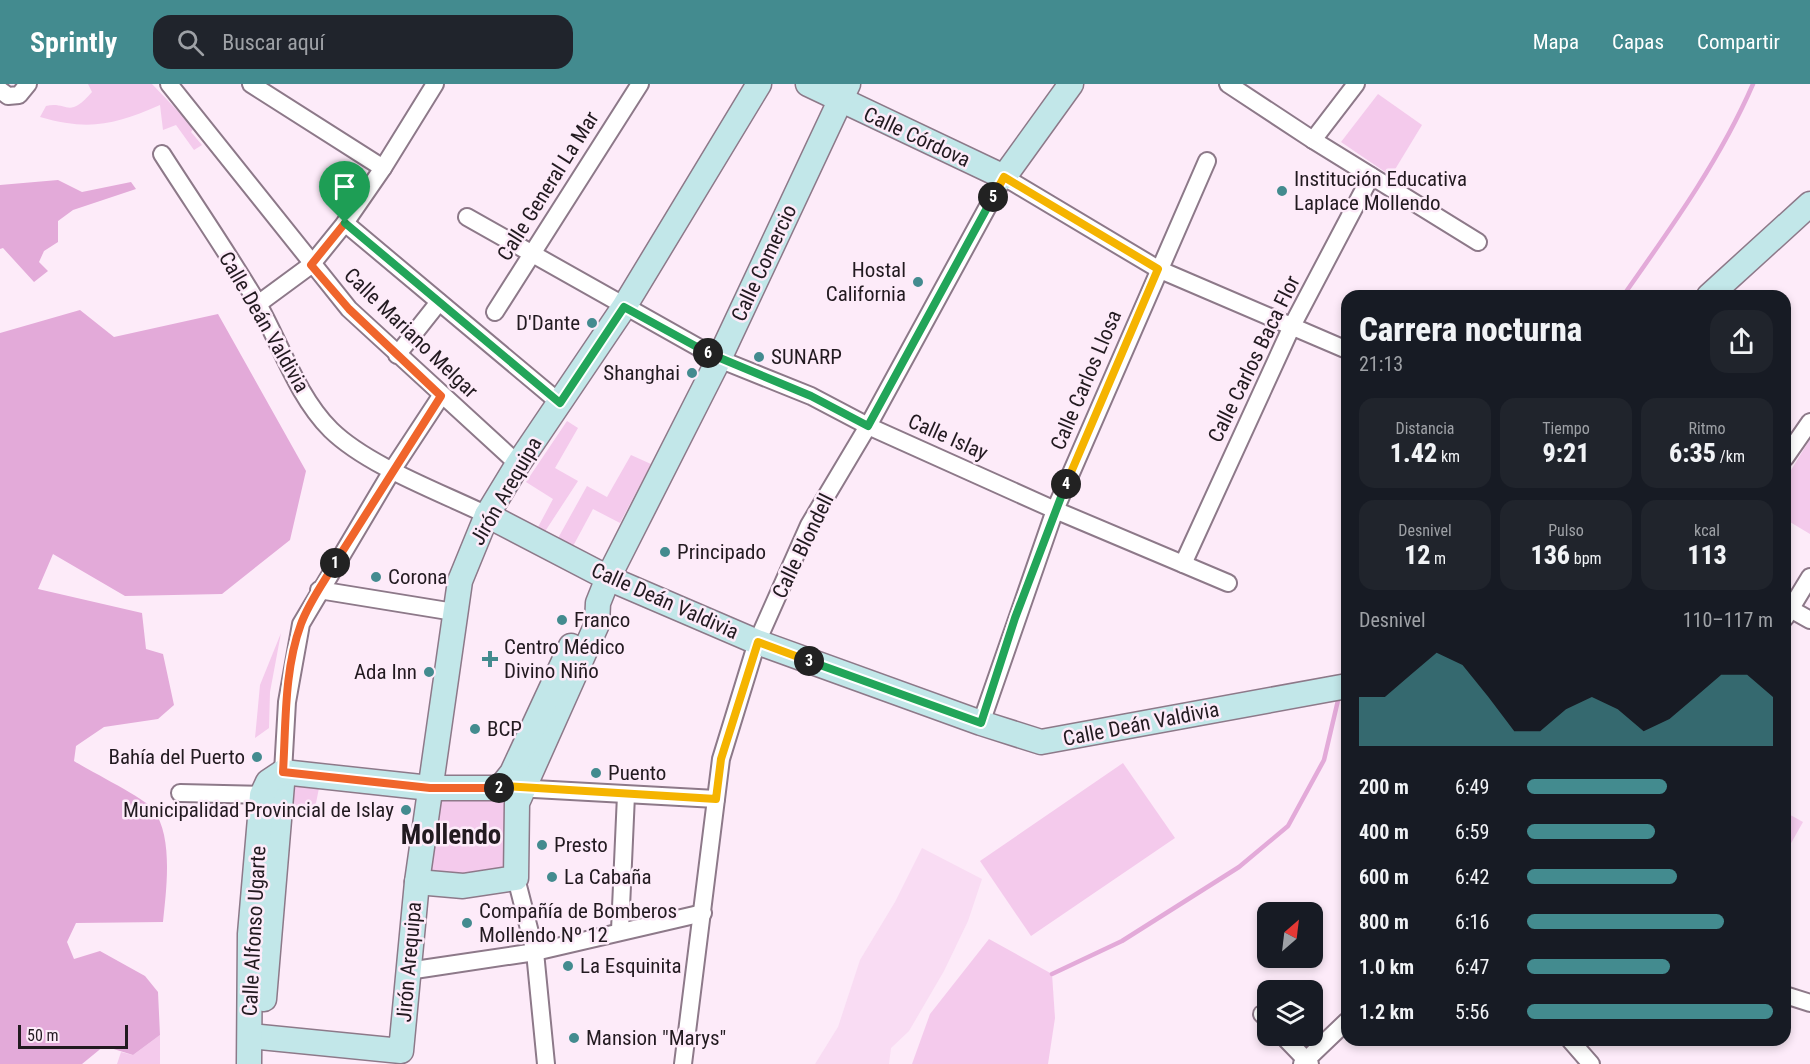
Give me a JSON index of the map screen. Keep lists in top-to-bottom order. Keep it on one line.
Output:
{"streets":{"street":["Calle Córdova","Calle General La Mar","Calle Comercio","Calle Deán Valdivia","Calle Mariano Melgar","Calle Carlos Baca Flor","Calle Carlos Llosa","Calle Islay","Jirón Arequipa","Calle Blondell","Calle Alfonso Ugarte"]},"crossings":[["Calle Córdova","Calle Comercio"],["Calle Córdova","Calle Carlos Baca Flor"],["Calle Córdova","Calle Carlos Llosa"],["Calle Córdova","Calle Blondell"],["Calle General La Mar","Calle Islay"],["Calle Comercio","Calle Deán Valdivia"],["Calle Comercio","Calle Islay"],["Calle Deán Valdivia","Calle Carlos Llosa"],["Calle Deán Valdivia","Jirón Arequipa"],["Calle Deán Valdivia","Calle Blondell"],["Calle Deán Valdivia","Calle Alfonso Ugarte"],["Calle Mariano Melgar","Jirón Arequipa"],["Calle Mariano Melgar","Calle Alfonso Ugarte"],["Calle Carlos Baca Flor","Calle Islay"],["Calle Carlos Llosa","Calle Islay"],["Calle Islay","Jirón Arequipa"],["Calle Islay","Calle Blondell"]],"districts":["Mollendo"],"places":{"other":["Institución Educativa Laplace Mollendo","Hostal California","D'Dante","SUNARP","Shanghai","Principado","Corona","Franco","Ada Inn","BCP","Bahía del Puerto","Puento","Municipalidad Provincial de Islay","Presto","La Cabaña","Compañía de Bomberos Mollendo Nº 12","La Esquinita","Mansion \"Marys\""],"health":["Centro Médico Divino Niño"]},"scale_bar":"50 m","north":"top right","page":{"header":"Sprintly","search":"Buscar aquí","nav":["Mapa","Capas","Compartir"],"pins":["5","6","4","1","3","2"],"heading":["Carrera nocturna","21:13"],"stats":[["Distancia","1.42 km"],["Tiempo","9:21"],["Ritmo","6:35 /km"],["Desnivel","12 m"],["Pulso","136 bpm"],["kcal","113"]],"chart":["Desnivel","110–117 m"],"list":[{"name":"200 m","note":"6:49"},{"name":"400 m","note":"6:59"},{"name":"600 m","note":"6:42"},{"name":"800 m","note":"6:16"},{"name":"1.0 km","note":"6:47"},{"name":"1.2 km","note":"5:56"}],"scale":"50 m"}}
